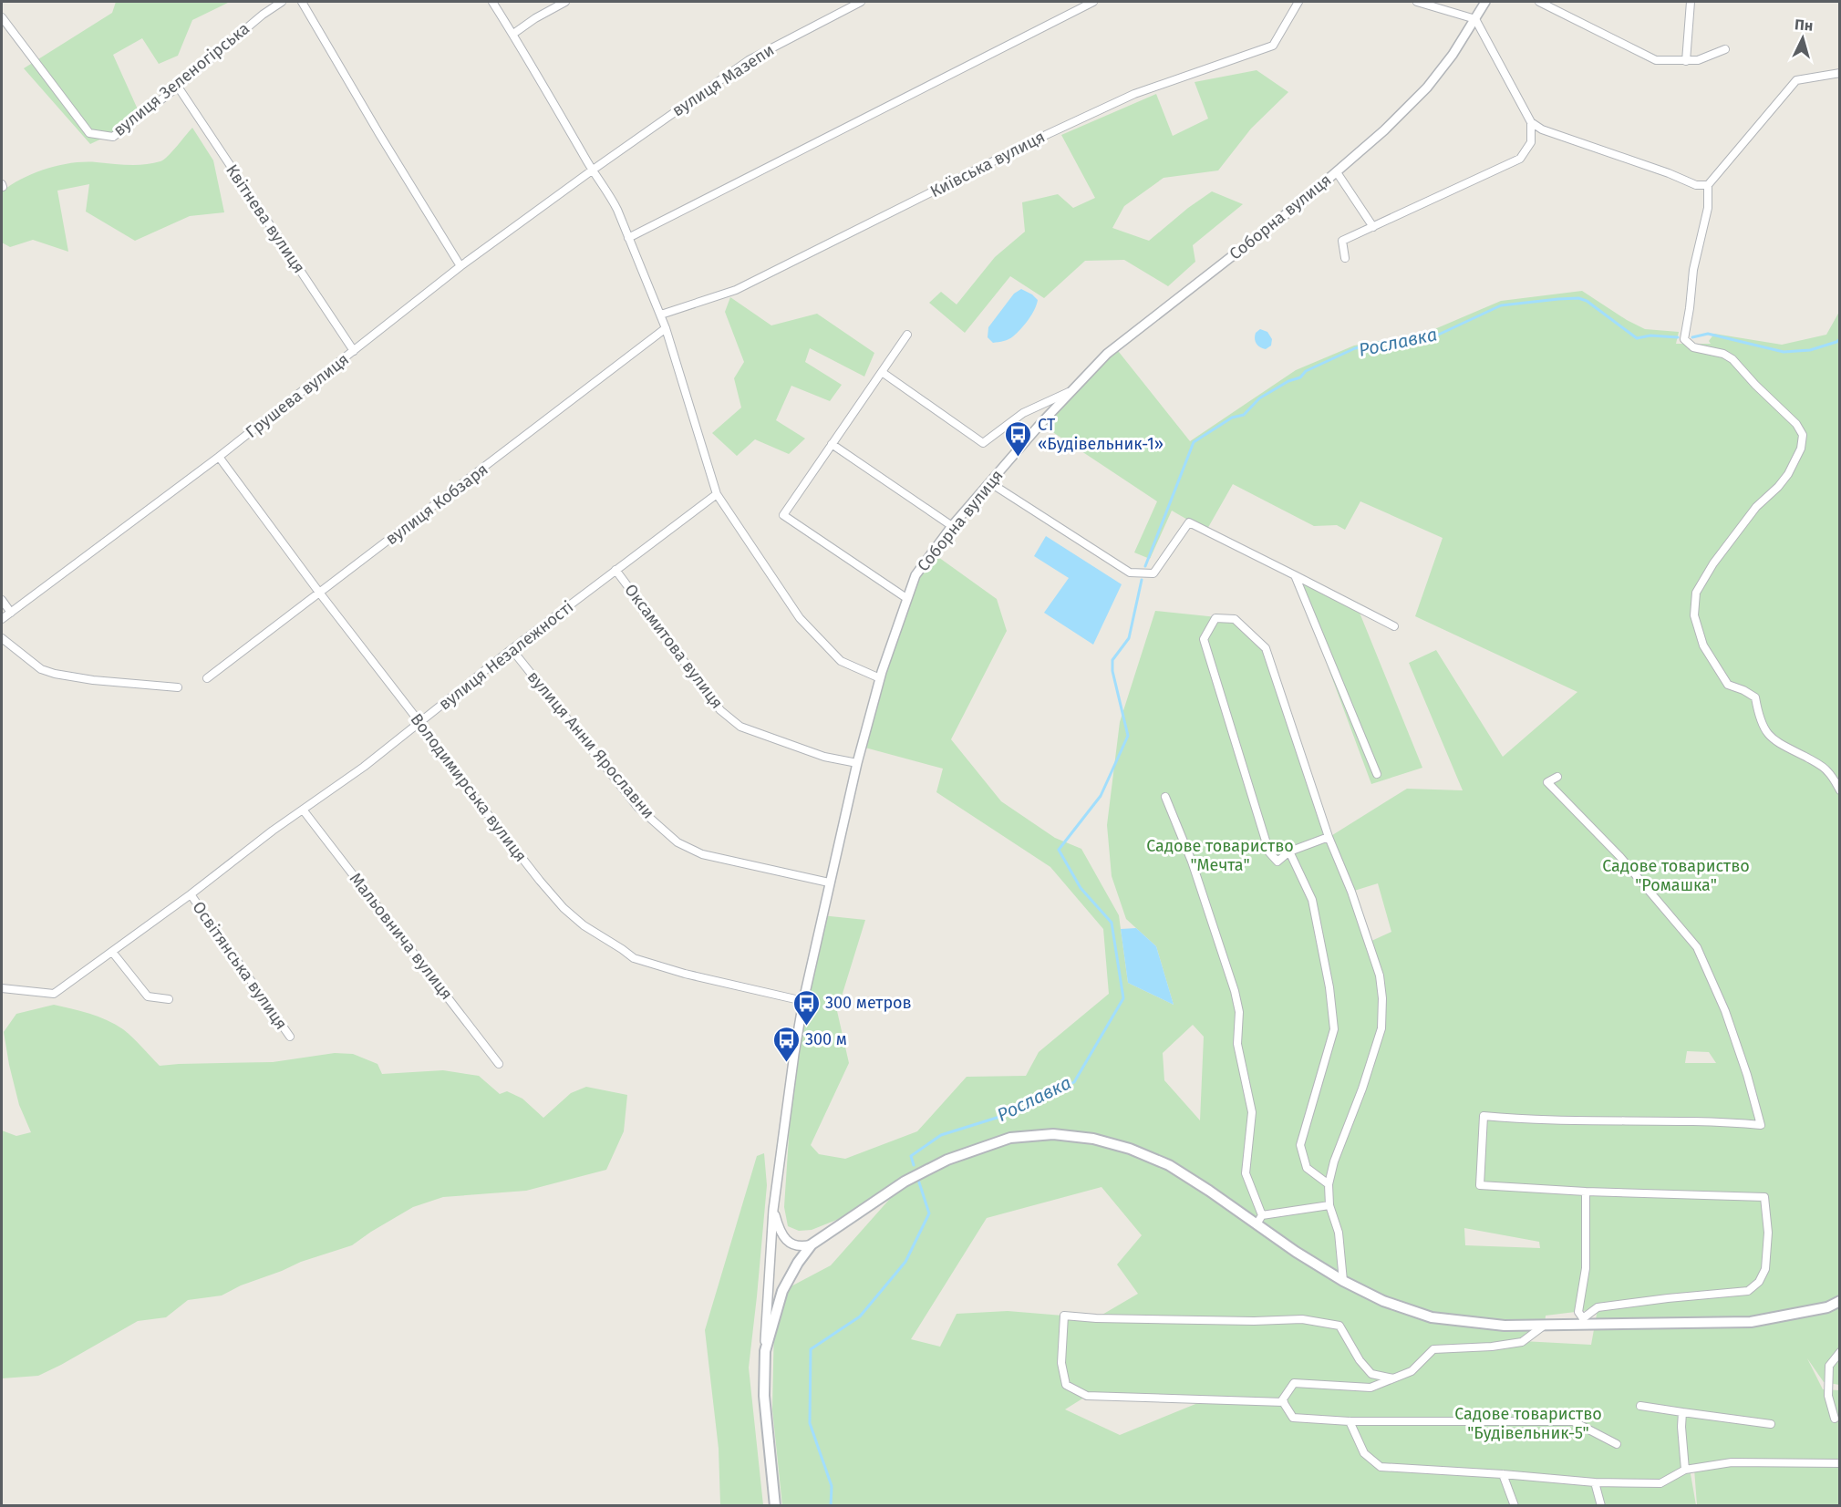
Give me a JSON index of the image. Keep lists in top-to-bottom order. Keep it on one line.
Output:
{"streets":{"street":["вулиця Зеленогірська","вулиця Мазепи","Київська вулиця","Соборна вулиця","Квітнева вулиця","Грушева вулиця","вулиця Кобзаря","Оксамитова вулиця","вулиця Незалежності","вулиця Анни Ярославни","Володимирська вулиця","Мальовнича вулиця","Освітянська вулиця"]},"crossings":[["вулиця Зеленогірська","Квітнева вулиця"],["вулиця Мазепи","Грушева вулиця"],["Соборна вулиця","Оксамитова вулиця"],["Соборна вулиця","вулиця Анни Ярославни"],["Соборна вулиця","Володимирська вулиця"],["Квітнева вулиця","Грушева вулиця"],["Грушева вулиця","Володимирська вулиця"],["вулиця Кобзаря","Володимирська вулиця"],["Оксамитова вулиця","вулиця Незалежності"],["вулиця Незалежності","вулиця Анни Ярославни"],["вулиця Незалежності","Володимирська вулиця"],["вулиця Незалежності","Мальовнича вулиця"],["вулиця Незалежності","Освітянська вулиця"]],"water":["Рославка"],"parks":["Садове товариство \"Мечта\"","Садове товариство \"Ромашка\"","Садове товариство \"Будівельник-5\""],"places":{"bus stop":["СТ «Будівельник-1»","300 метров","300 м"]},"north":"top"}
